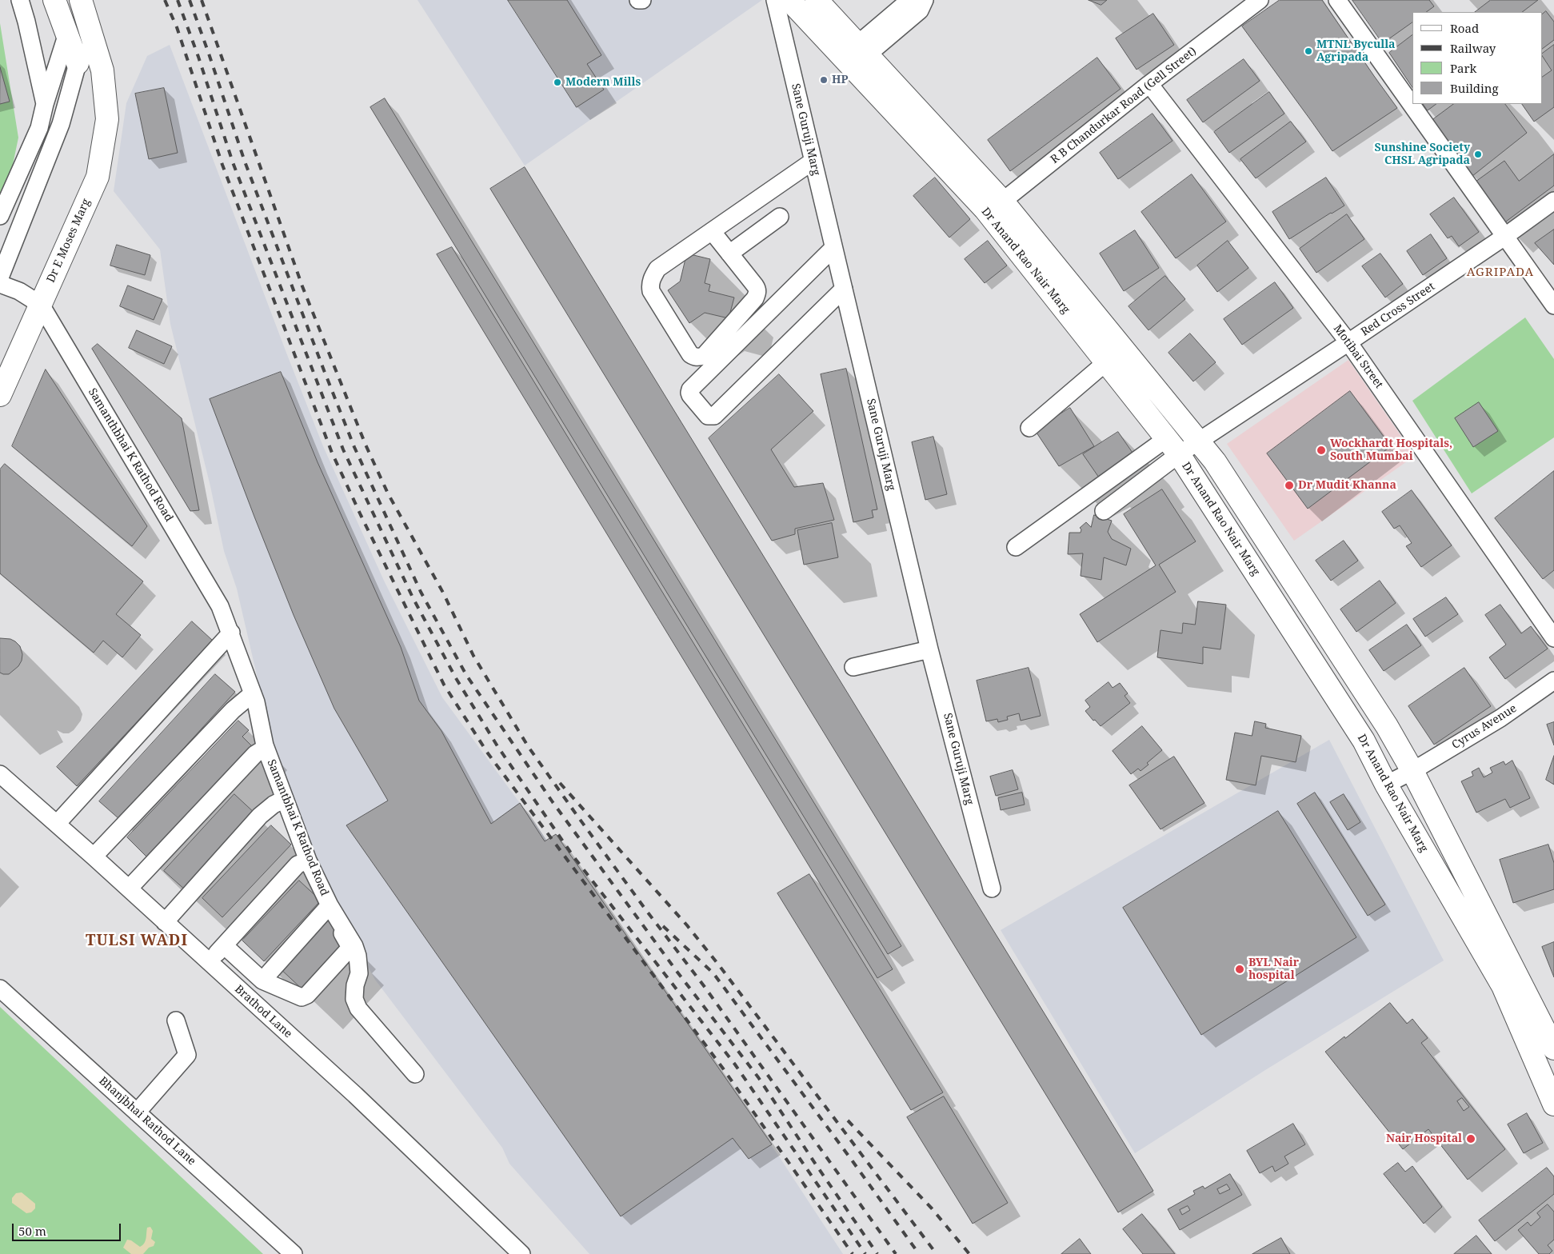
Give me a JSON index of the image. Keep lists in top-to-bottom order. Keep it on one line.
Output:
{"streets":{"main road":["Dr E Moses Marg","Dr Anand Rao Nair Marg"],"street":["R B Chandurkar Road (Gell Street)","Sane Guruji Marg","Red Cross Street","Motibai Street","Samanthbhai K Rathod Road","Cyrus Avenue","Samantbhai K Rathod Road","Brathod Lane","Bhanjbhai Rathod Lane"]},"crossings":[["R B Chandurkar Road (Gell Street)","Dr Anand Rao Nair Marg"],["R B Chandurkar Road (Gell Street)","Motibai Street"],["Dr E Moses Marg","Samanthbhai K Rathod Road"],["Dr Anand Rao Nair Marg","Red Cross Street"],["Dr Anand Rao Nair Marg","Cyrus Avenue"],["Red Cross Street","Motibai Street"],["Samanthbhai K Rathod Road","Samantbhai K Rathod Road"]],"districts":["AGRIPADA","TULSI WADI"],"places":["MTNL Byculla Agripada","HP","Modern Mills","Sunshine Society CHSL Agripada","Wockhardt Hospitals, South Mumbai","Dr Mudit Khanna","BYL Nair hospital","Nair Hospital"],"legend":["Road","Railway","Park","Building"],"scale_bar":"50 m"}
